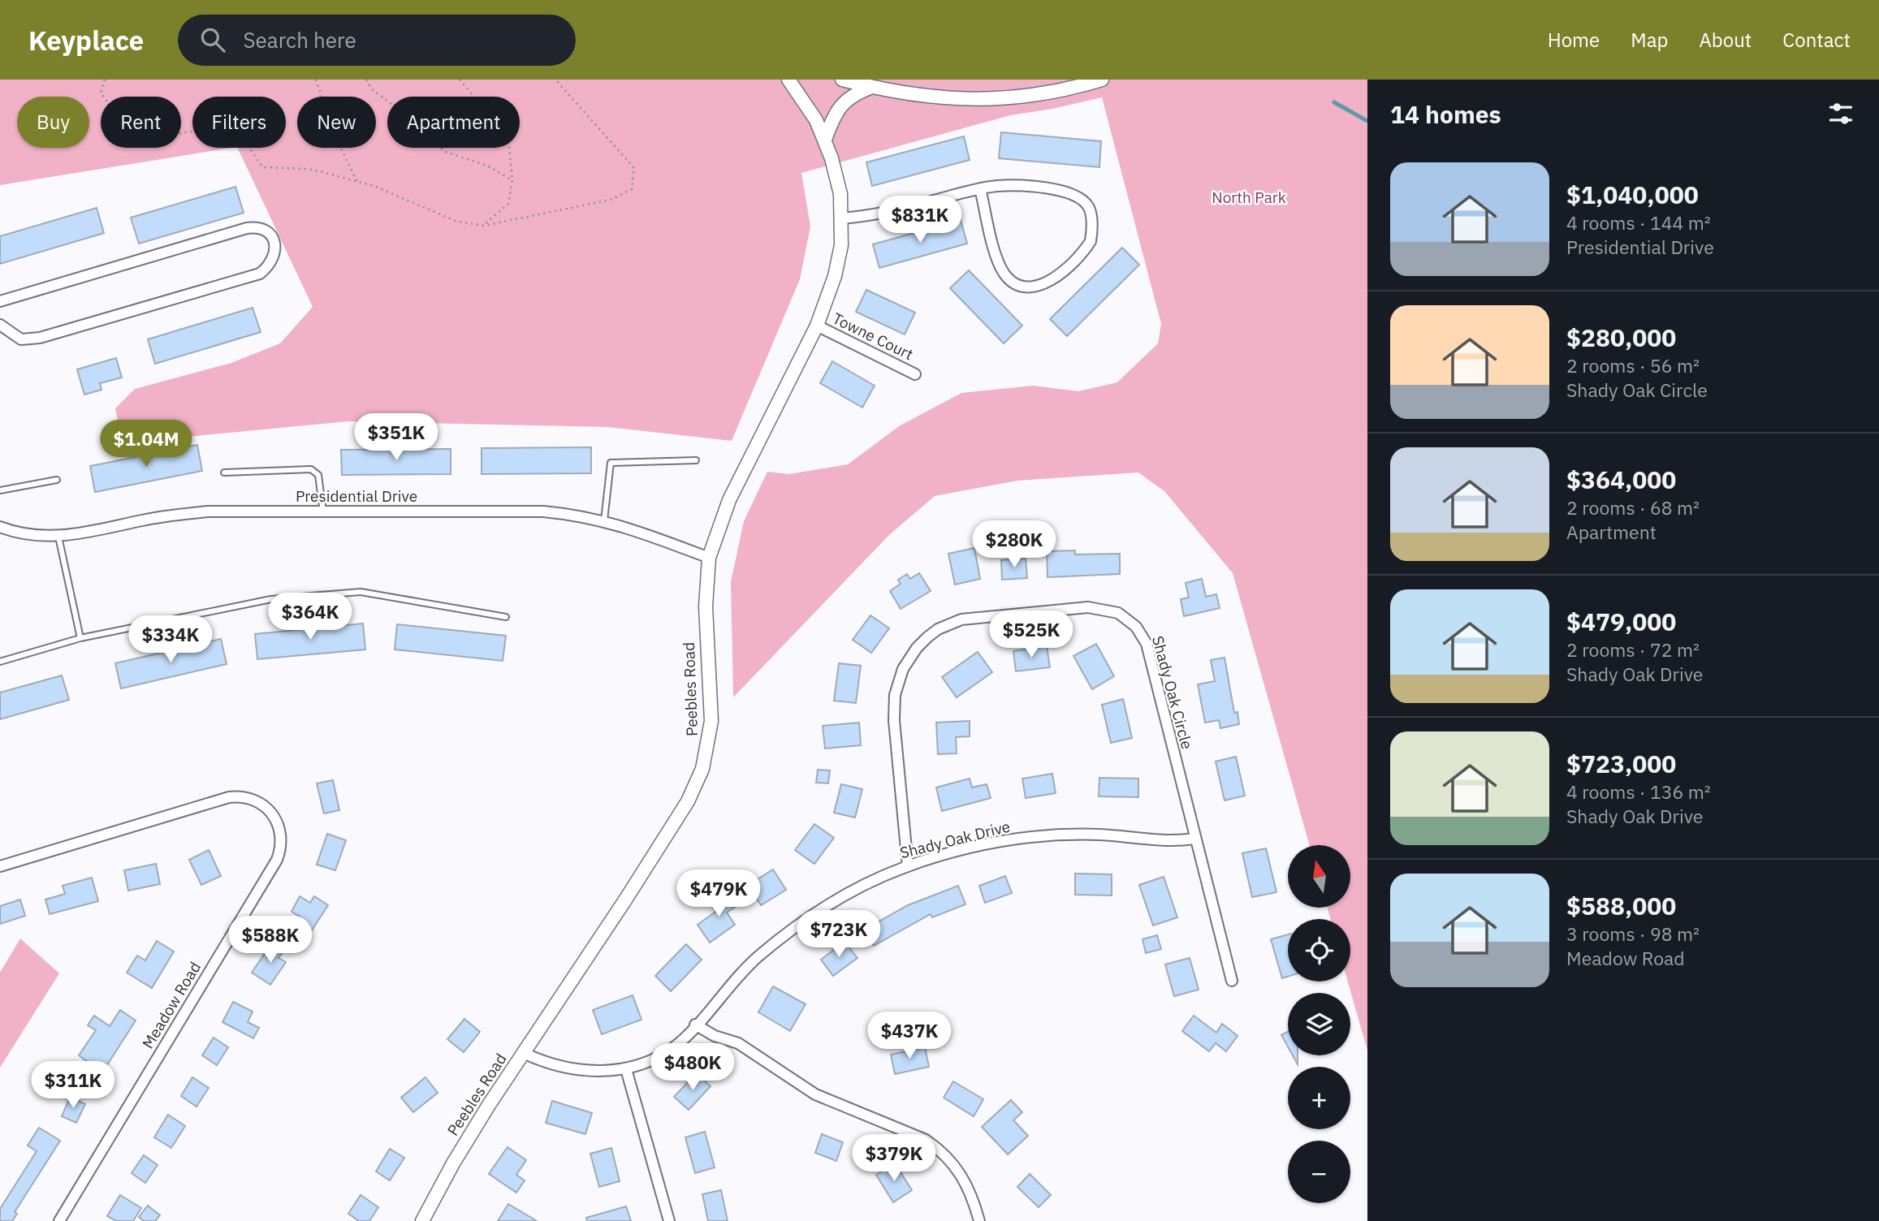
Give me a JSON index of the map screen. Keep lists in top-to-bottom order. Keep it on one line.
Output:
{"streets":{"street":["Towne Court","Presidential Drive","Peebles Road","Shady Oak Circle","Shady Oak Drive","Meadow Road"]},"crossings":[["Towne Court","Peebles Road"],["Presidential Drive","Peebles Road"],["Peebles Road","Shady Oak Drive"],["Shady Oak Circle","Shady Oak Drive"]],"parks":["North Park"],"north":"top","page":{"header":"Keyplace","search":"Search here","nav":["Home","Map","About","Contact"],"heading":"14 homes","chip":["Buy","Rent","Filters","New","Apartment"],"list":[{"name":"$1,040,000","note":"4 rooms · 144 m² · Presidential Drive"},{"name":"$280,000","note":"2 rooms · 56 m² · Shady Oak Circle"},{"name":"$364,000","note":"2 rooms · 68 m² · Apartment"},{"name":"$479,000","note":"2 rooms · 72 m² · Shady Oak Drive"},{"name":"$723,000","note":"4 rooms · 136 m² · Shady Oak Drive"},{"name":"$588,000","note":"3 rooms · 98 m² · Meadow Road"}],"price":["$831K","$351K","$1.04M","$280K","$364K","$525K","$334K","$479K","$723K","$588K","$437K","$480K","$311K","$379K"],"map_buttons":["+","−"]}}
